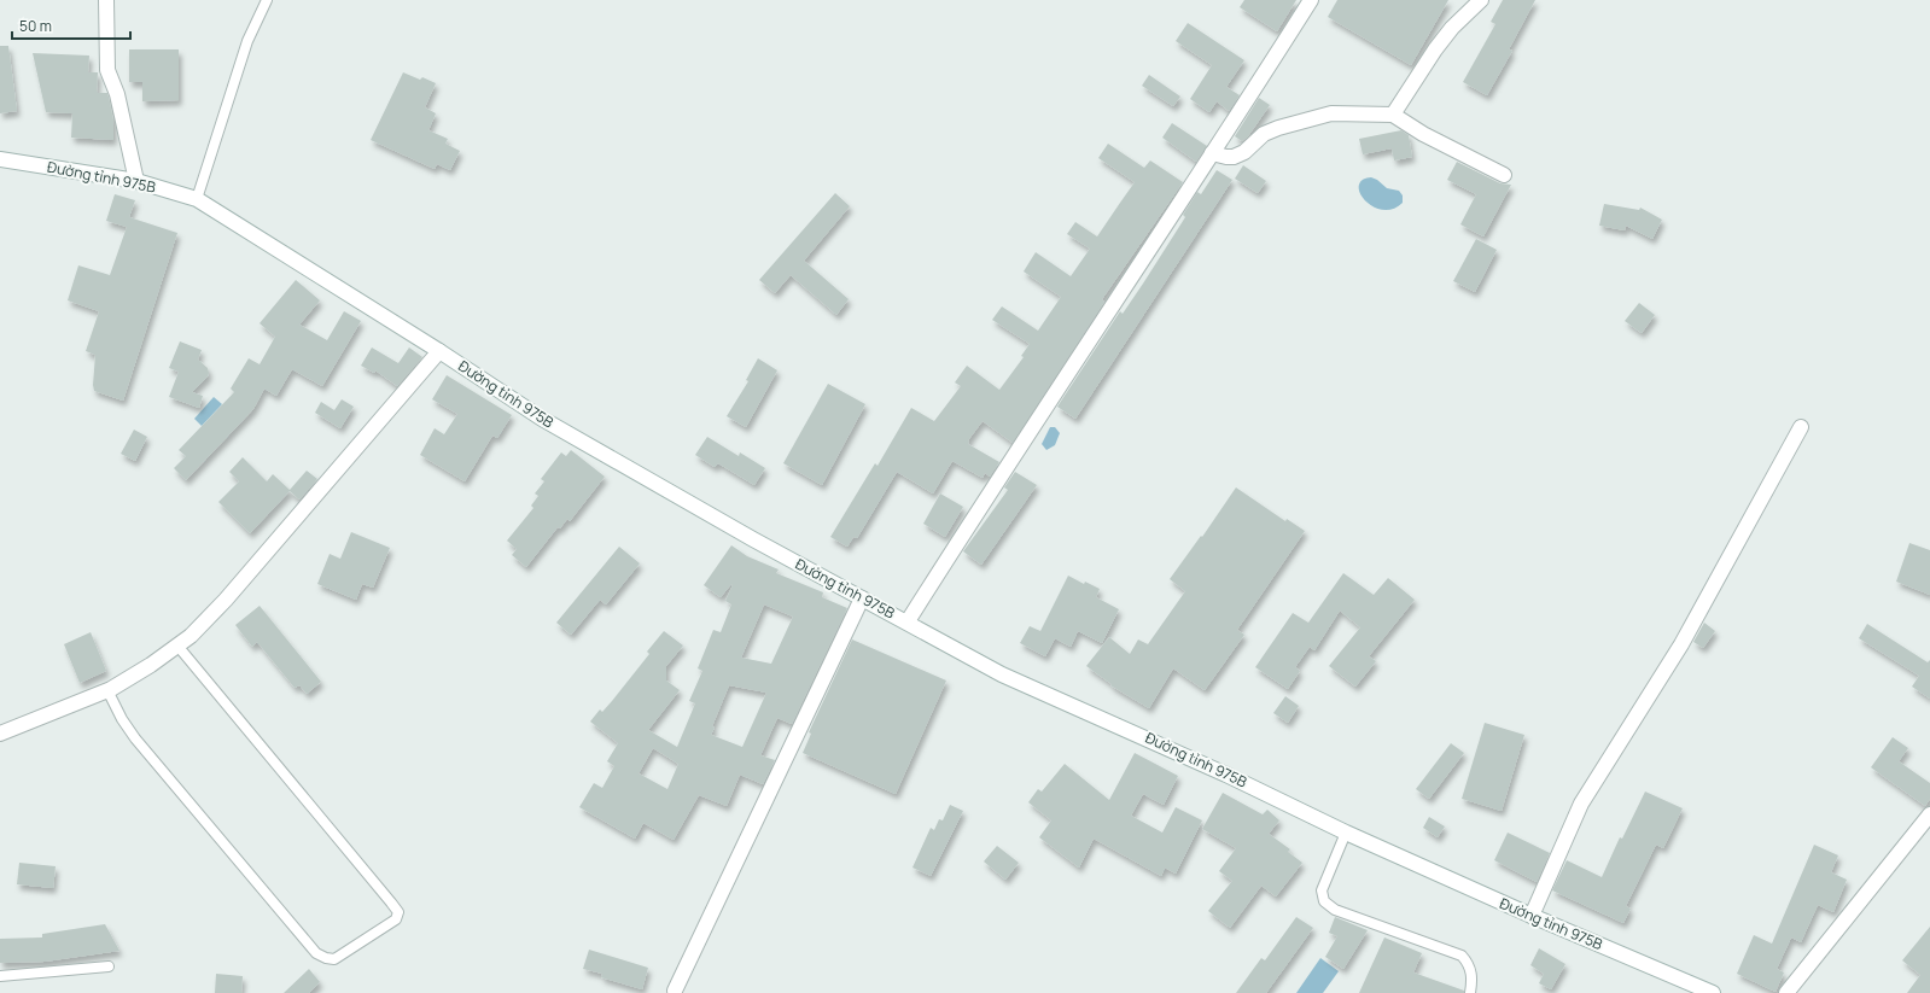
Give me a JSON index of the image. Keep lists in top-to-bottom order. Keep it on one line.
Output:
{"streets":{"street":["Đường tỉnh 975B"]},"scale_bar":"50 m"}
